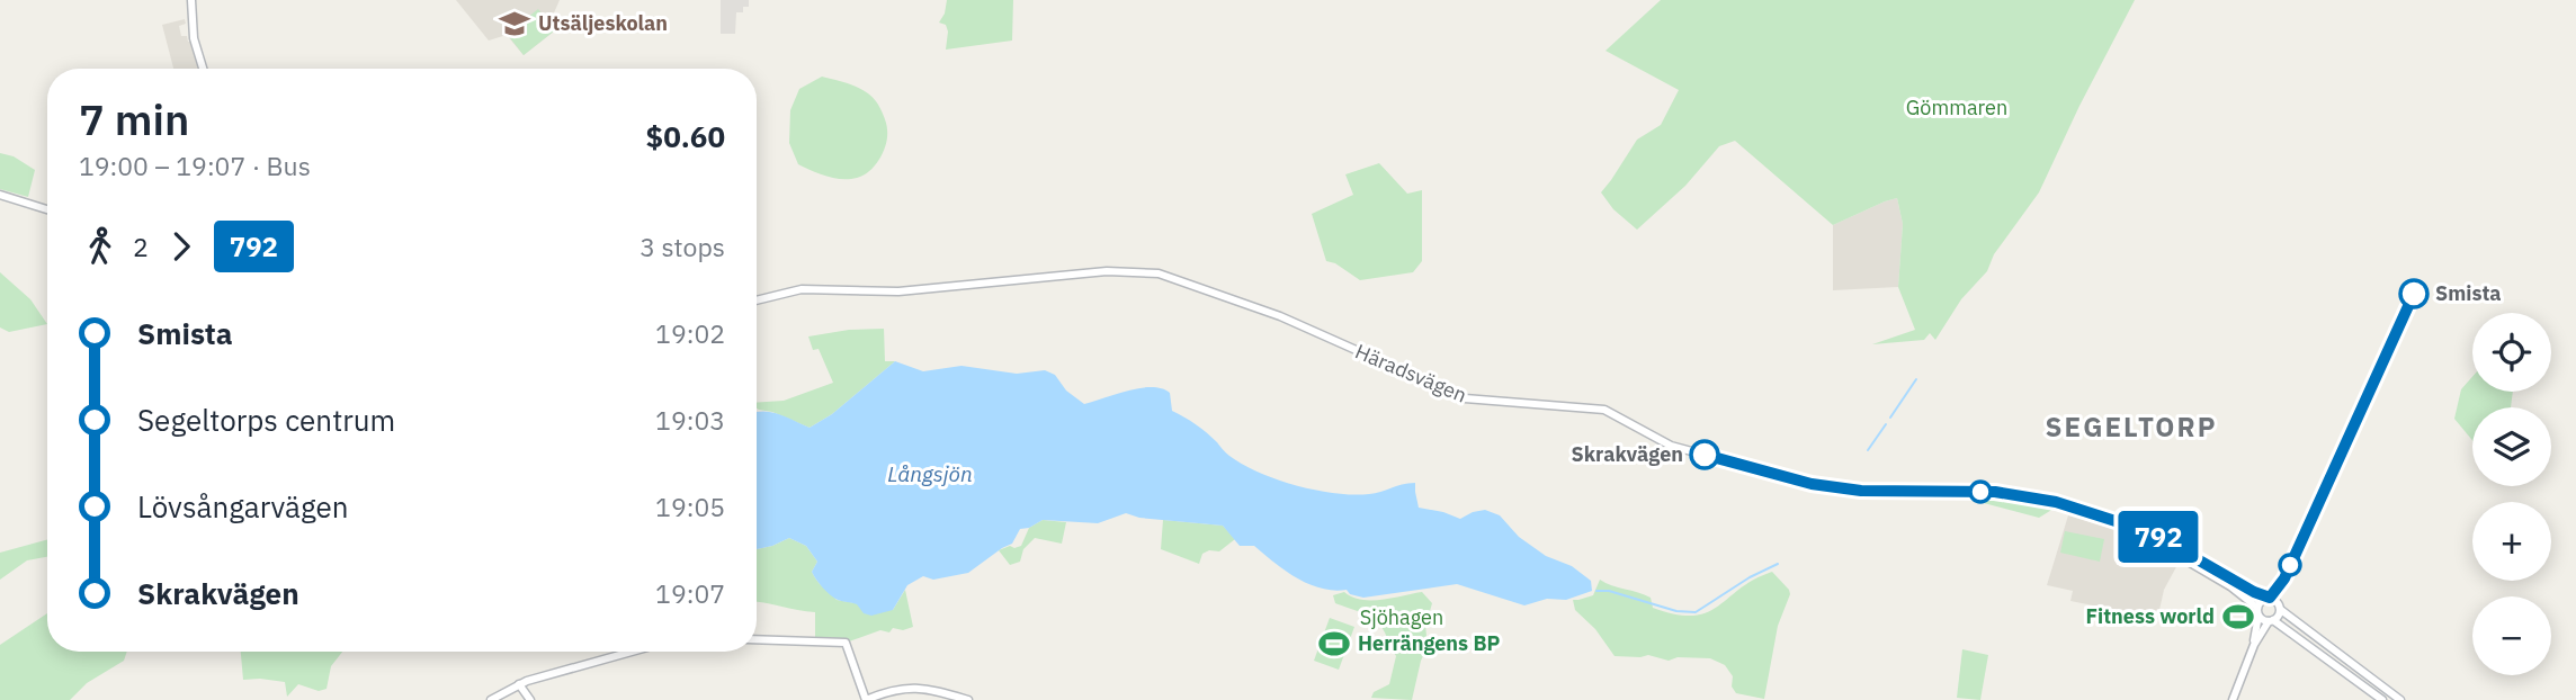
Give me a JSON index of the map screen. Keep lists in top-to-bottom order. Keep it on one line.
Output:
{"streets":{"street":["Häradsvägen"]},"districts":["SEGELTORP"],"water":["Långsjön"],"parks":["Gömmaren","Sjöhagen"],"places":{"school or university":["Utsäljeskolan"],"other":["Smista","Skrakvägen"],"sports":["Fitness world","Herrängens BP"]},"lines":["bus line 792"],"page":{"on_map":"792","heading":["7 min","19:00 – 19:07 · Bus","$0.60"],"legs":["2","792","3 stops"],"list":[{"name":"Smista","value":"19:02"},{"name":"Segeltorps centrum","value":"19:03"},{"name":"Lövsångarvägen","value":"19:05"},{"name":"Skrakvägen","value":"19:07"}],"map_buttons":["+","−"]}}
